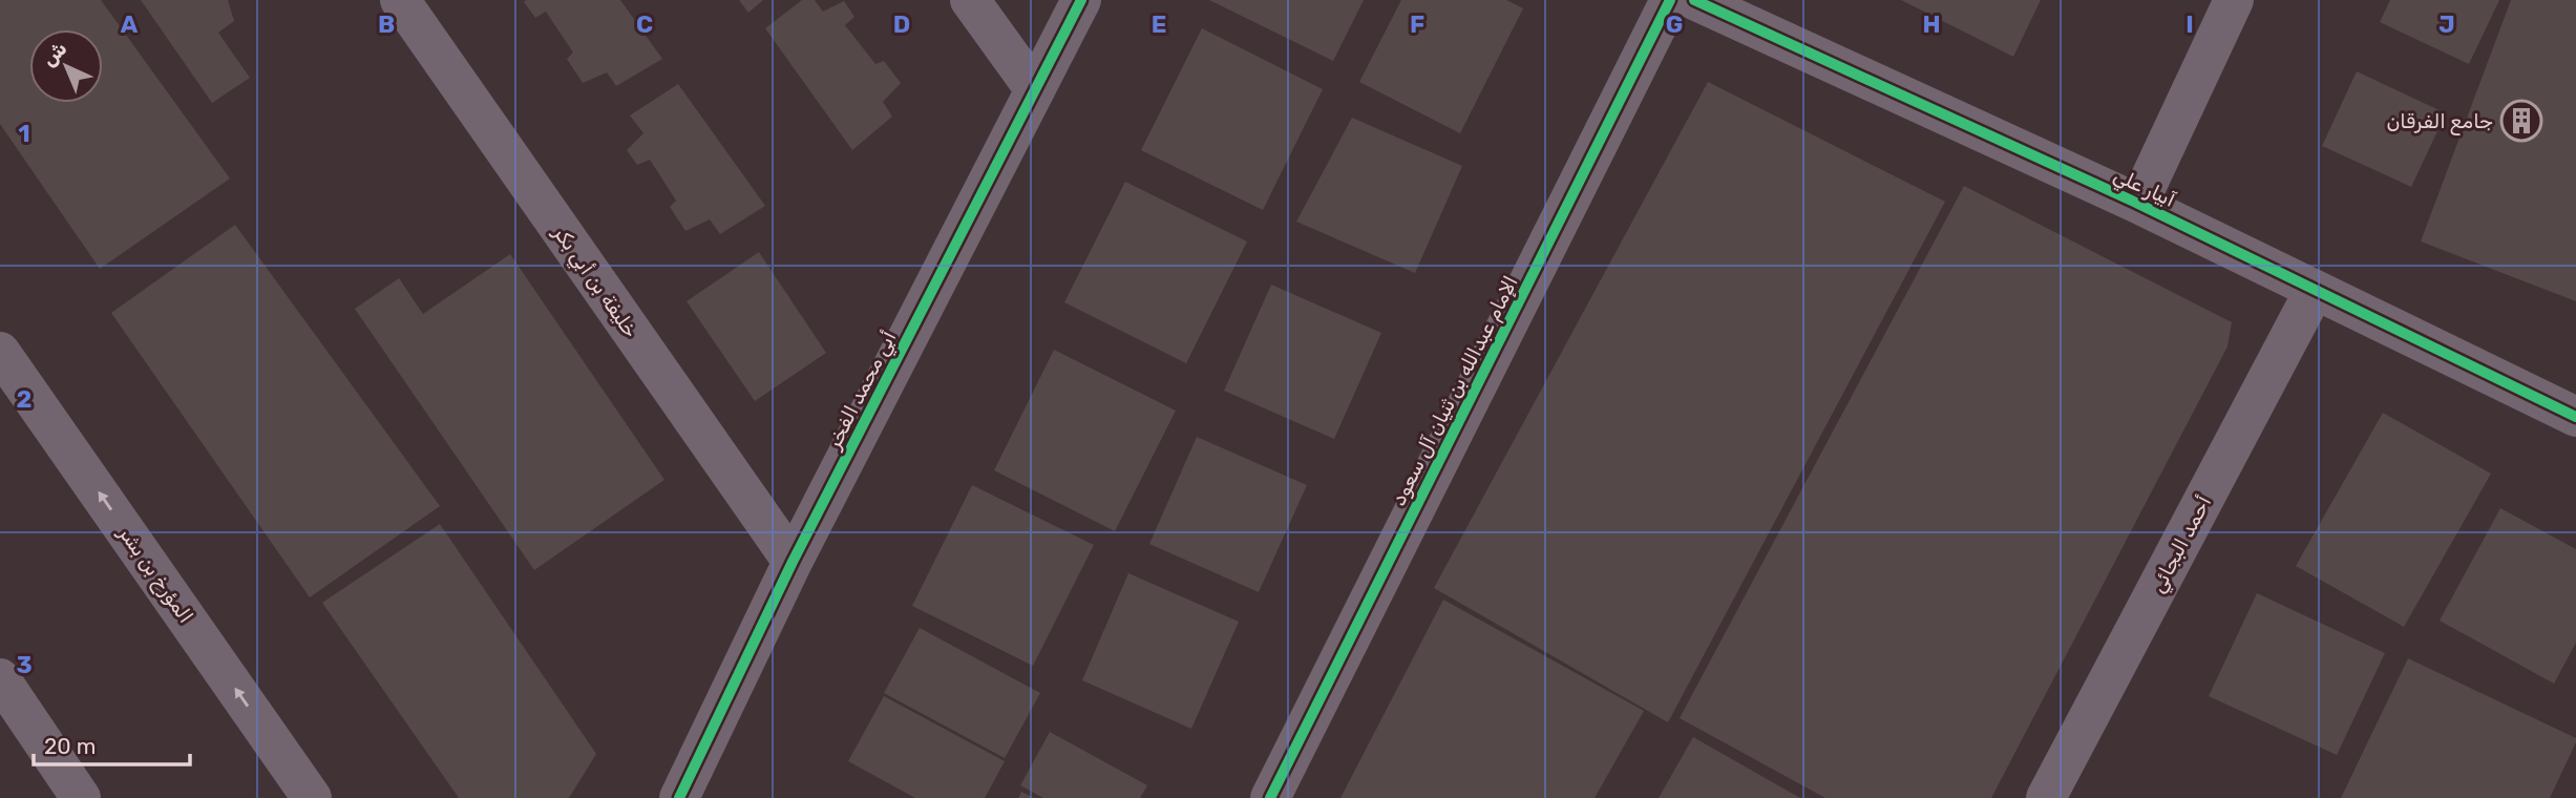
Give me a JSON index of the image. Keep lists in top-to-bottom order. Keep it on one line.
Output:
{"streets":{"street":["آبيار علي","خليفة بن أبي بكر","أبي محمد الفخر","الإمام عبدالله بن ثنيان آل سعود","أحمد البجائي","المؤرخ بن بشر"]},"crossings":[["آبيار علي","أحمد البجائي"],["خليفة بن أبي بكر","أبي محمد الفخر"]],"one_way":["المؤرخ بن بشر"],"places":{"building":["جامع الفرقان"]},"scale_bar":"20 m","north":"top left","grid":{"columns":["A","B","C","D","E","F","G","H","I","J"],"rows":["1","2","3"]}}
